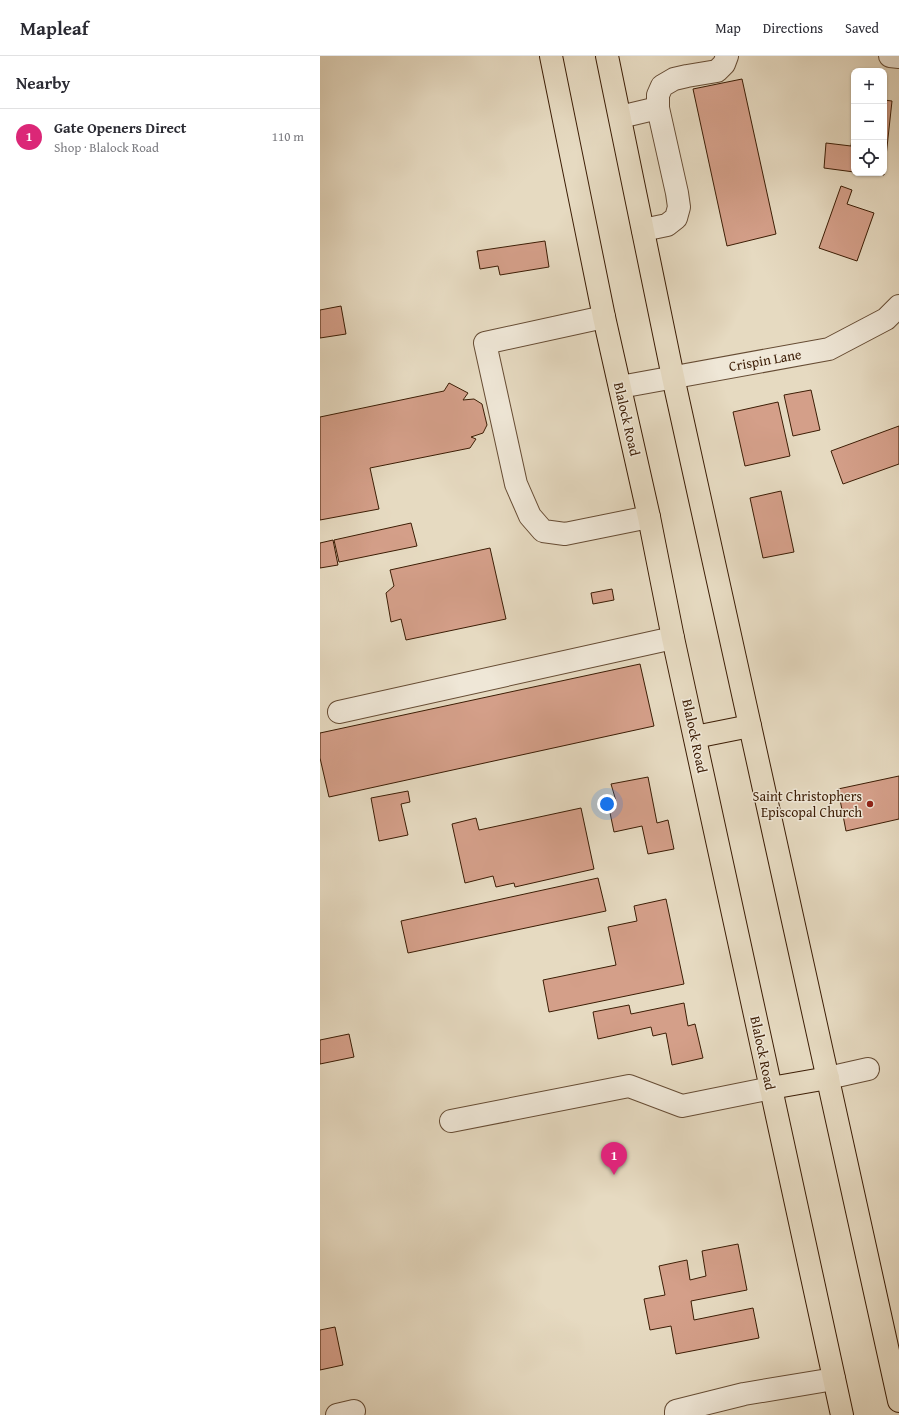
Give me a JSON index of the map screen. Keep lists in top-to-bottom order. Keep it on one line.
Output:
{"streets":{"main road":["Blalock Road"],"street":["Crispin Lane"]},"crossings":[["Crispin Lane","Blalock Road"]],"places":["Saint Christophers Episcopal Church"],"page":{"header":"Mapleaf","nav":["Map","Directions","Saved"],"heading":"Nearby","map_buttons":["+","−"],"list":[{"mark":"1","name":"Gate Openers Direct","note":"Shop · Blalock Road","value":"110 m"}],"pins":"1"}}
